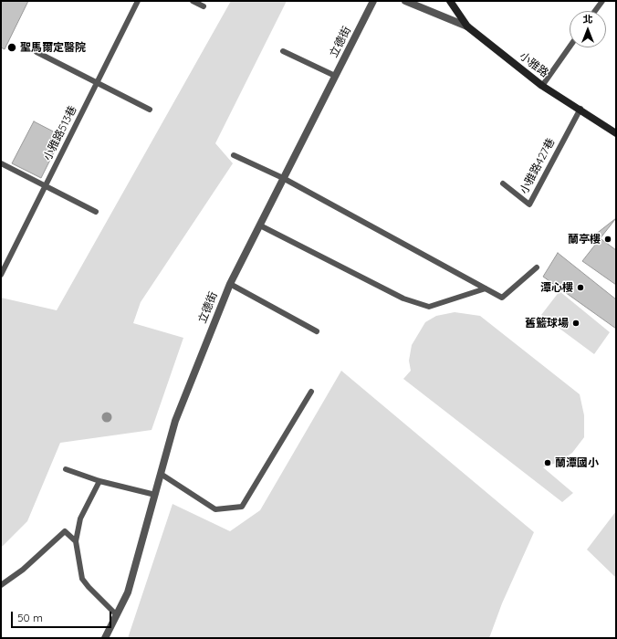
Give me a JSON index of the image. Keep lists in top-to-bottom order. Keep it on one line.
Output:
{"streets":{"street":["立德街","小雅路"],"lane":["小雅路513巷","小雅路427巷"]},"crossings":[["小雅路","小雅路427巷"]],"places":["聖馬爾定醫院","蘭亭樓","潭心樓","舊籃球場","蘭潭國小"],"scale_bar":"50 m","north":"top"}
